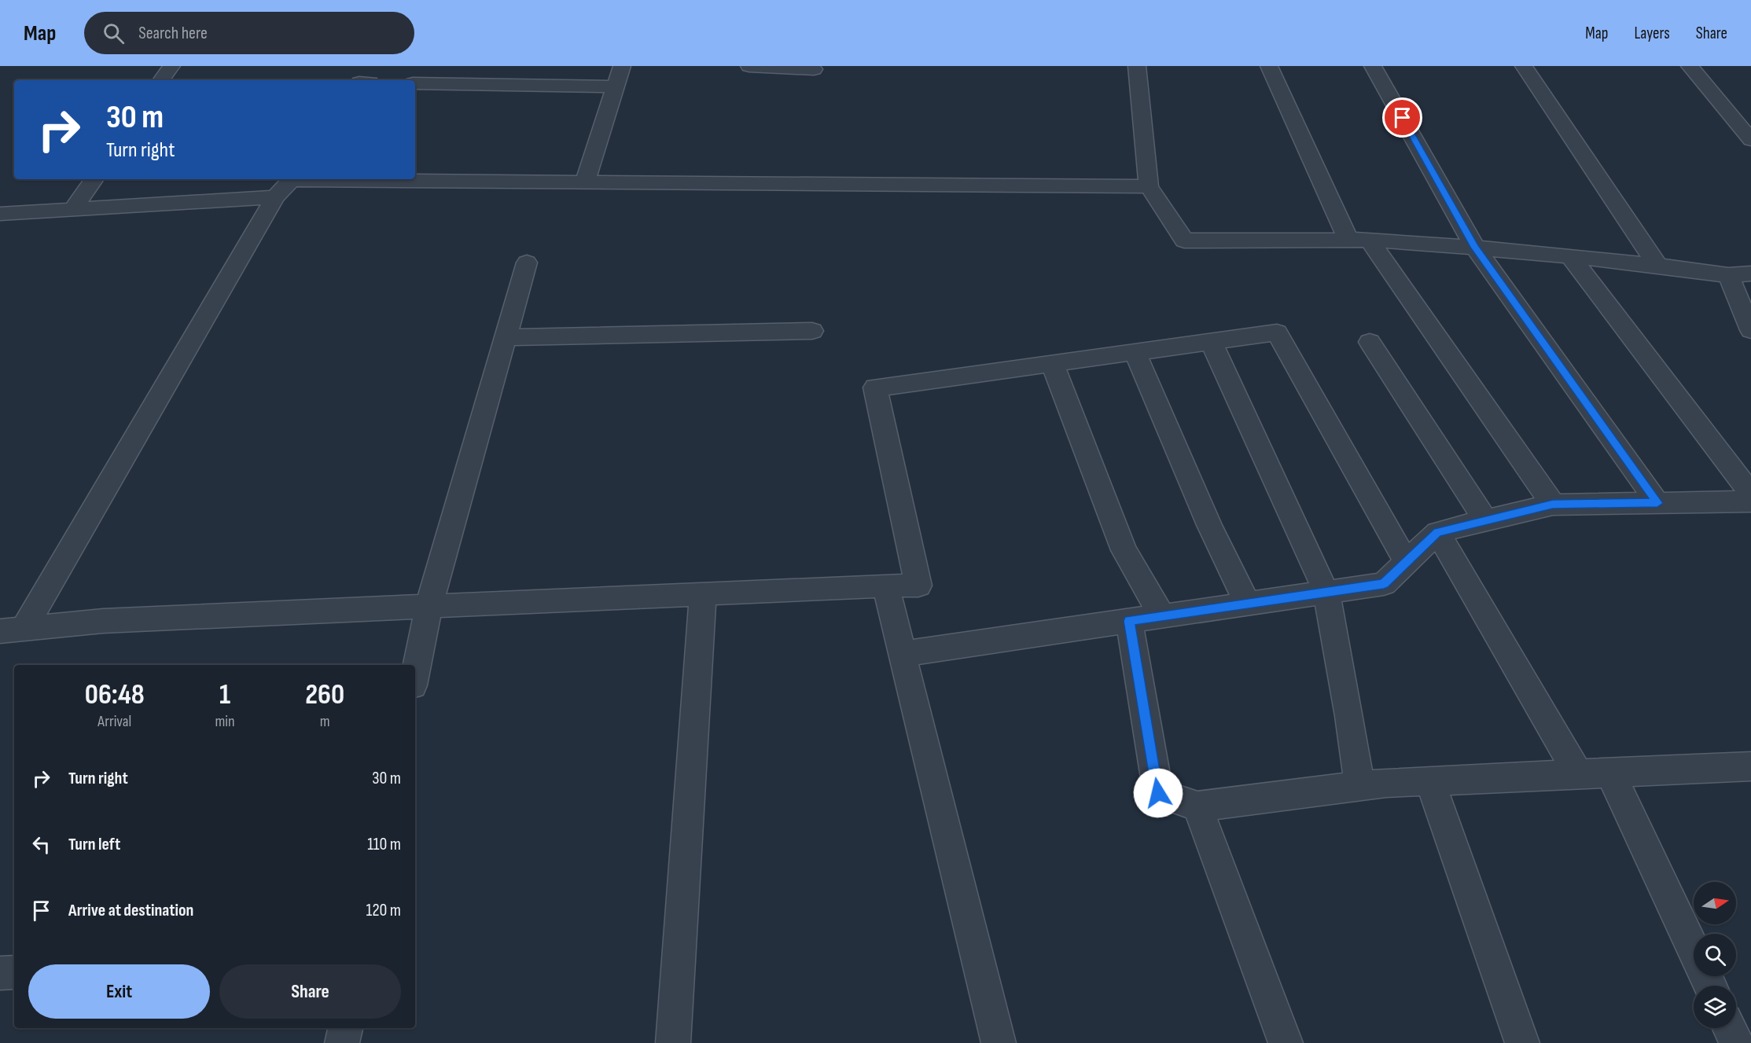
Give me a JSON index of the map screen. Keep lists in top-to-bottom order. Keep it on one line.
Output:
{"north":"right","page":{"header":"Map","search":"Search here","nav":["Map","Layers","Share"],"turn":["30 m","Turn right"],"eta":["06:48","Arrival","1","min","260","m"],"list":[{"name":"Turn right","value":"30 m"},{"name":"Turn left","value":"110 m"},{"name":"Arrive at destination","value":"120 m"}],"buttons":["Exit","Share"]}}
